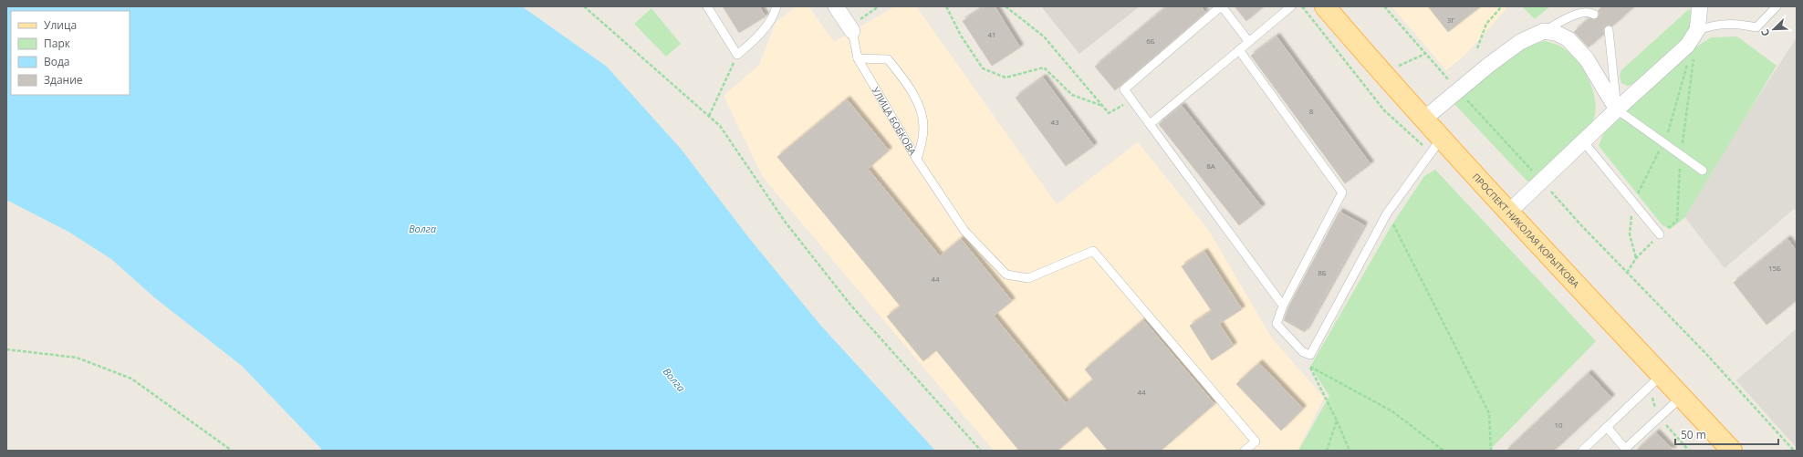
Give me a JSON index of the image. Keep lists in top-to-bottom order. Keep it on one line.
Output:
{"streets":{"main road":["ПРОСПЕКТ НИКОЛАЯ КОРЫТКОВА"],"street":["УЛИЦА БОБКОВА"]},"water":["Волга"],"house_numbers":["3Г","41","6Б","8","43","8А","15Б","8Б","44","44","10"],"legend":["Улица","Парк","Вода","Здание"],"scale_bar":"50 m","north":"bottom left"}
